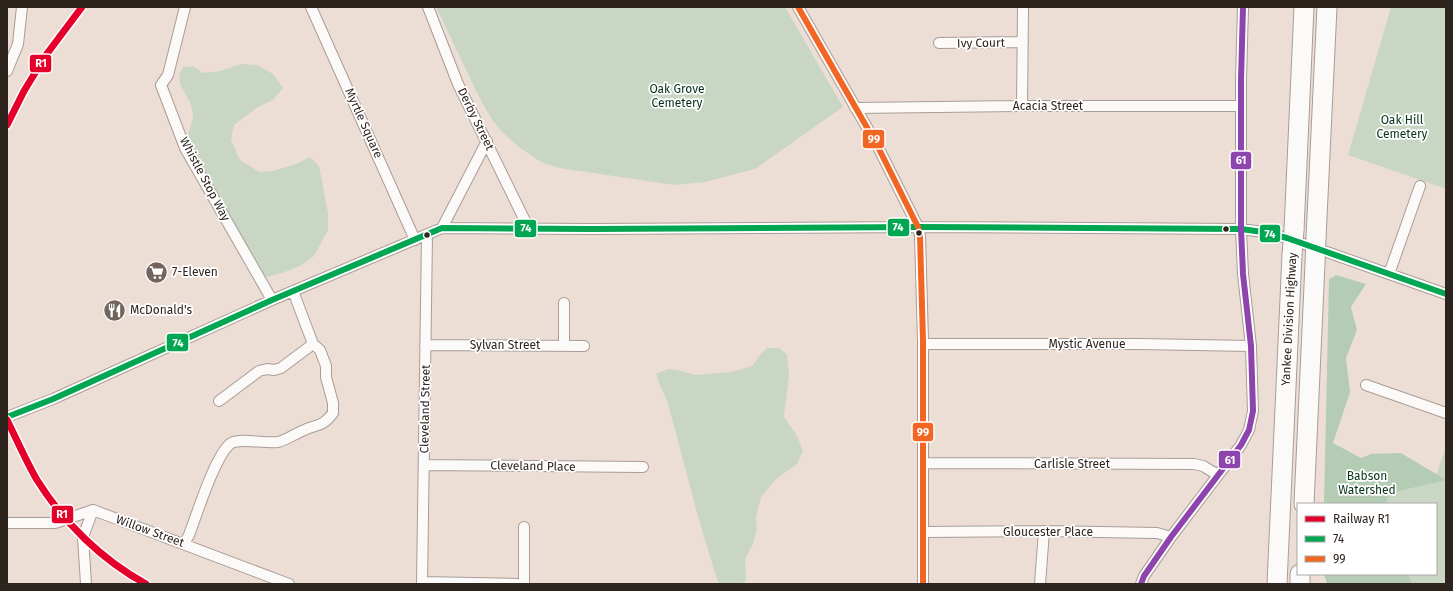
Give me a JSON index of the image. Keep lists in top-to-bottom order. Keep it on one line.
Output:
{"streets":{"highway":["Yankee Division Highway"],"street":["Ivy Court","Acacia Street","Derby Street","Myrtle Square","Whistle Stop Way","Mystic Avenue","Sylvan Street","Cleveland Street","Carlisle Street","Cleveland Place","Willow Street","Gloucester Place"]},"crossings":[["Sylvan Street","Cleveland Street"],["Cleveland Street","Cleveland Place"]],"parks":["Oak Grove Cemetery","Oak Hill Cemetery","Babson Watershed"],"places":{"supermarket":["7-Eleven"],"restaurant":["McDonald's"]},"lines":["rail line R1","transit line 99","transit line 61","transit line 74"],"legend":["Railway R1","74","99"]}
